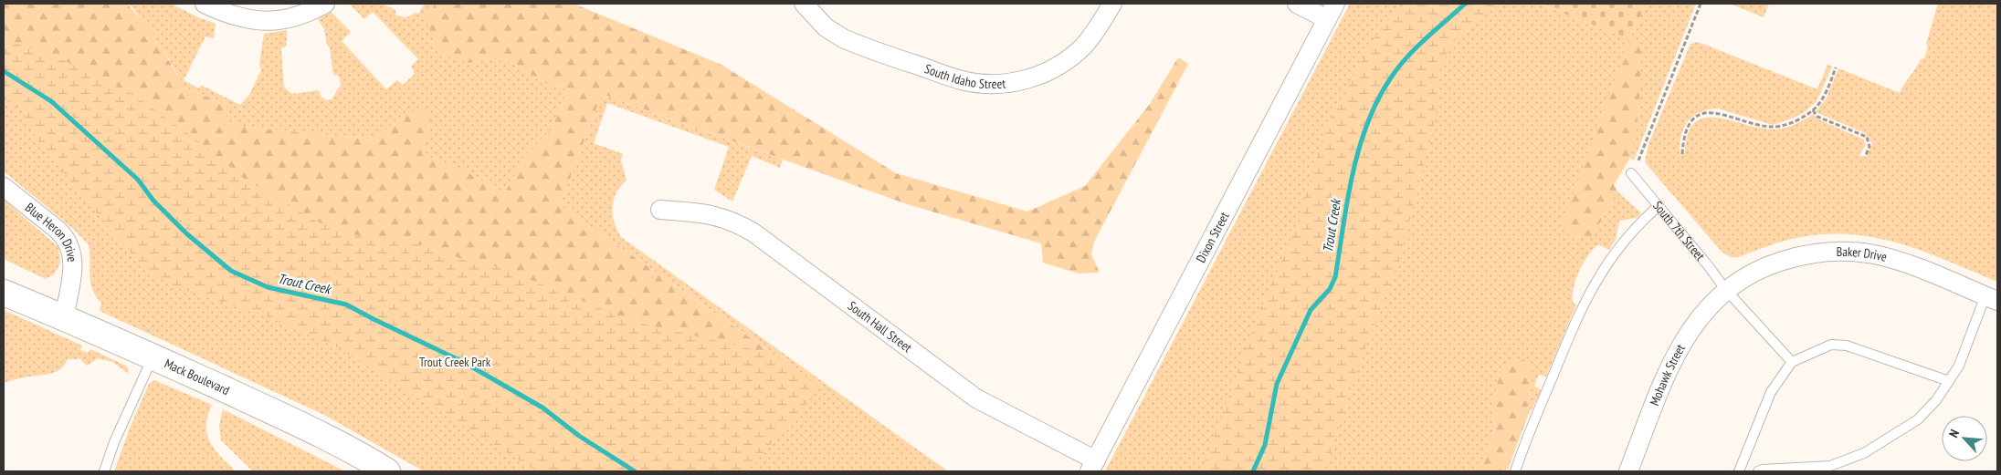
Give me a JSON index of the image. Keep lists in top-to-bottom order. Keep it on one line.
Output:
{"streets":{"main road":["Mack Boulevard"],"street":["South Idaho Street","Blue Heron Drive","Dixon Street","Baker Drive","South Hall Street","Mohawk Street"],"lane":["South 7th Street"]},"crossings":[["South 7th Street","Baker Drive"],["South 7th Street","Mohawk Street"],["Blue Heron Drive","Mack Boulevard"],["Dixon Street","South Hall Street"],["Baker Drive","Mohawk Street"]],"water":["Trout Creek"],"parks":["Trout Creek Park"],"north":"top left"}
